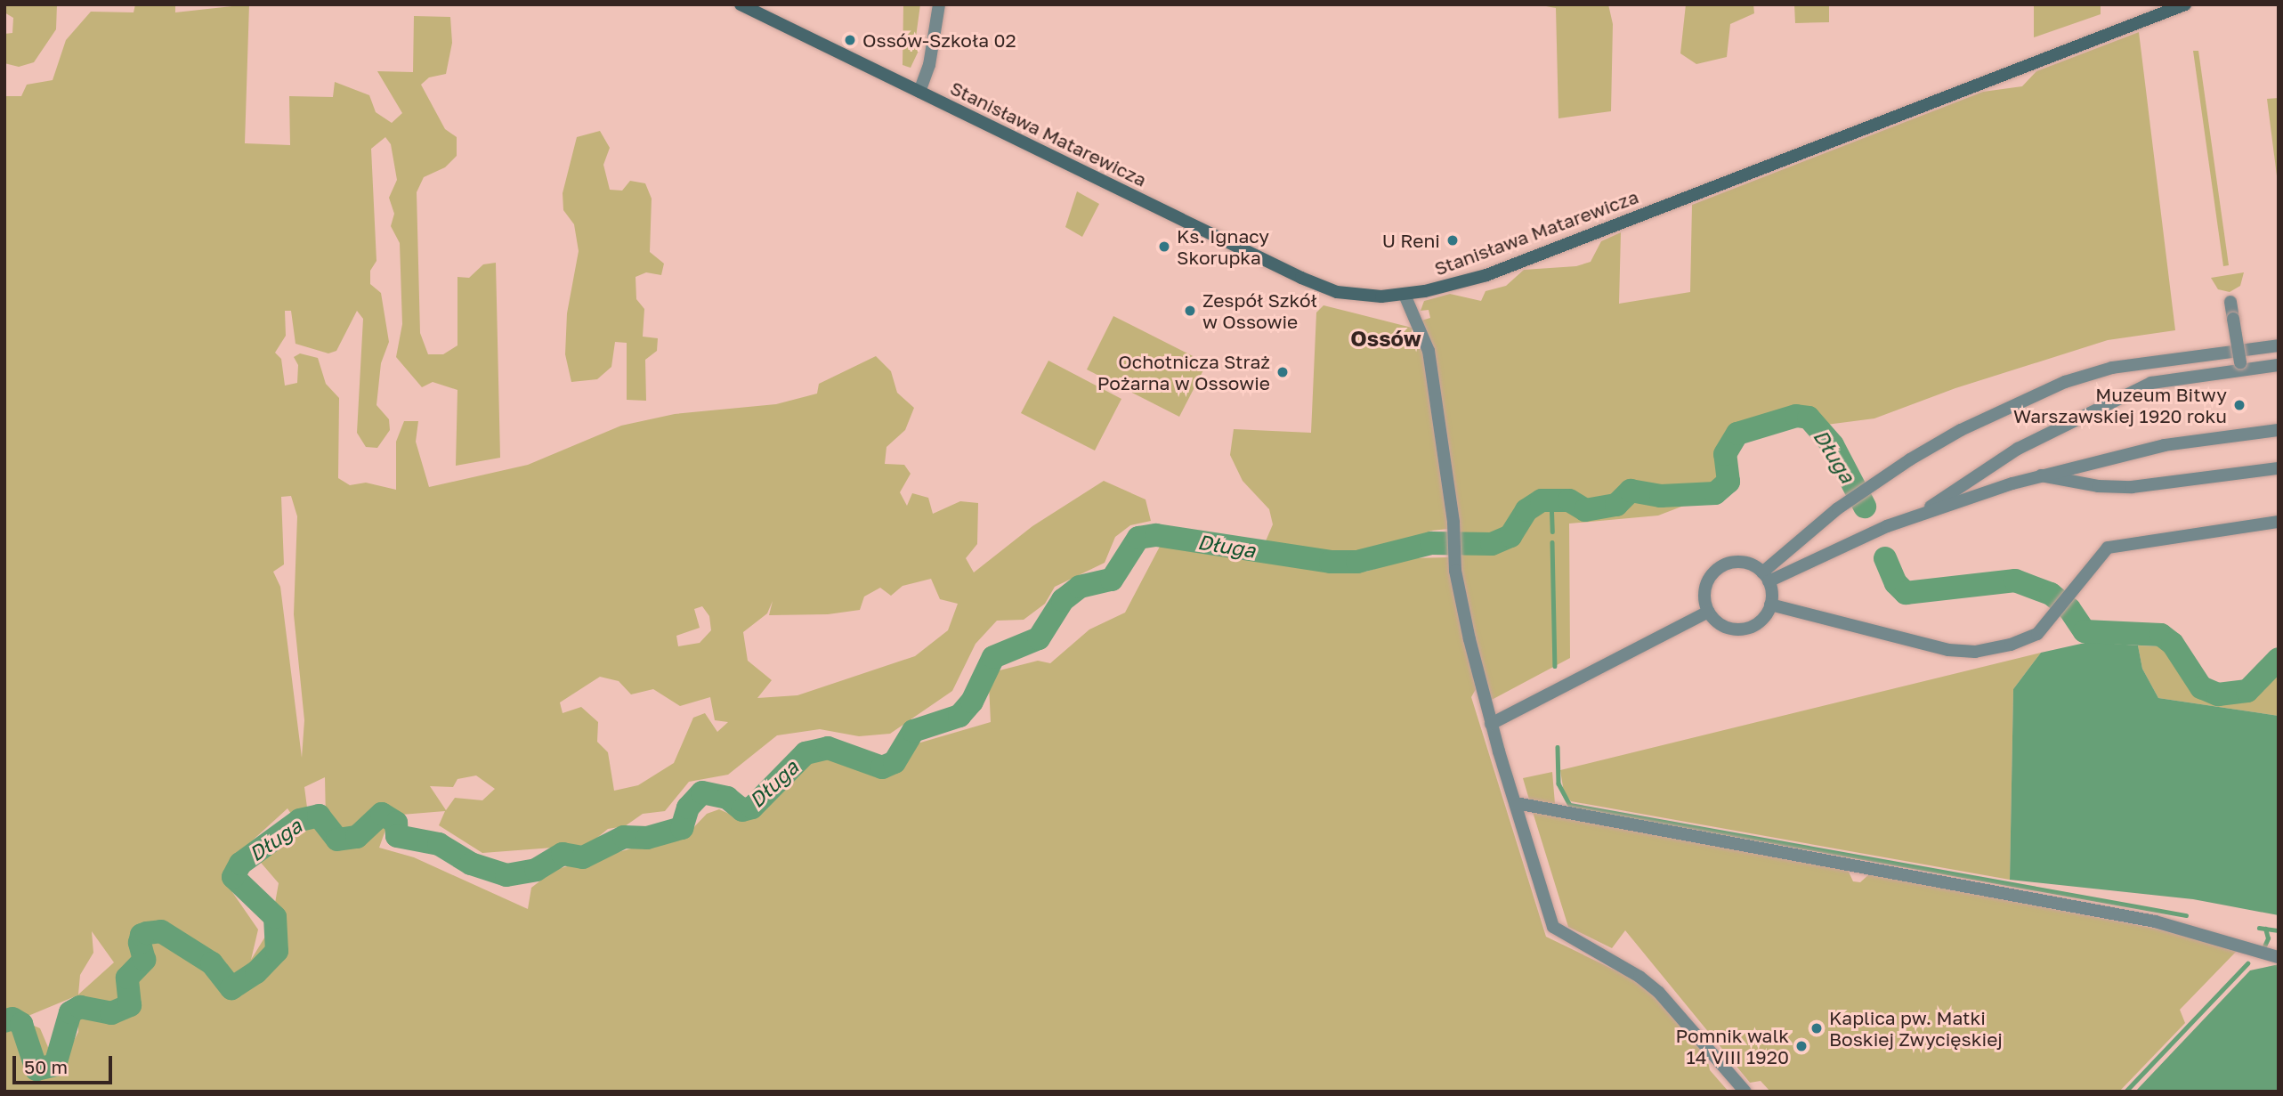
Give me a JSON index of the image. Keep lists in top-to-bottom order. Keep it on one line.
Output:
{"streets":{"street":["Stanisława Matarewicza"]},"districts":["Ossów"],"water":["Długa"],"places":["Ossów-Szkoła 02","U Reni","Ks. Ignacy Skorupka","Zespół Szkół w Ossowie","Ochotnicza Straż Pożarna w Ossowie","Muzeum Bitwy Warszawskiej 1920 roku","Kaplica pw. Matki Boskiej Zwycięskiej","Pomnik walk 14 VIII 1920"],"scale_bar":"50 m"}
